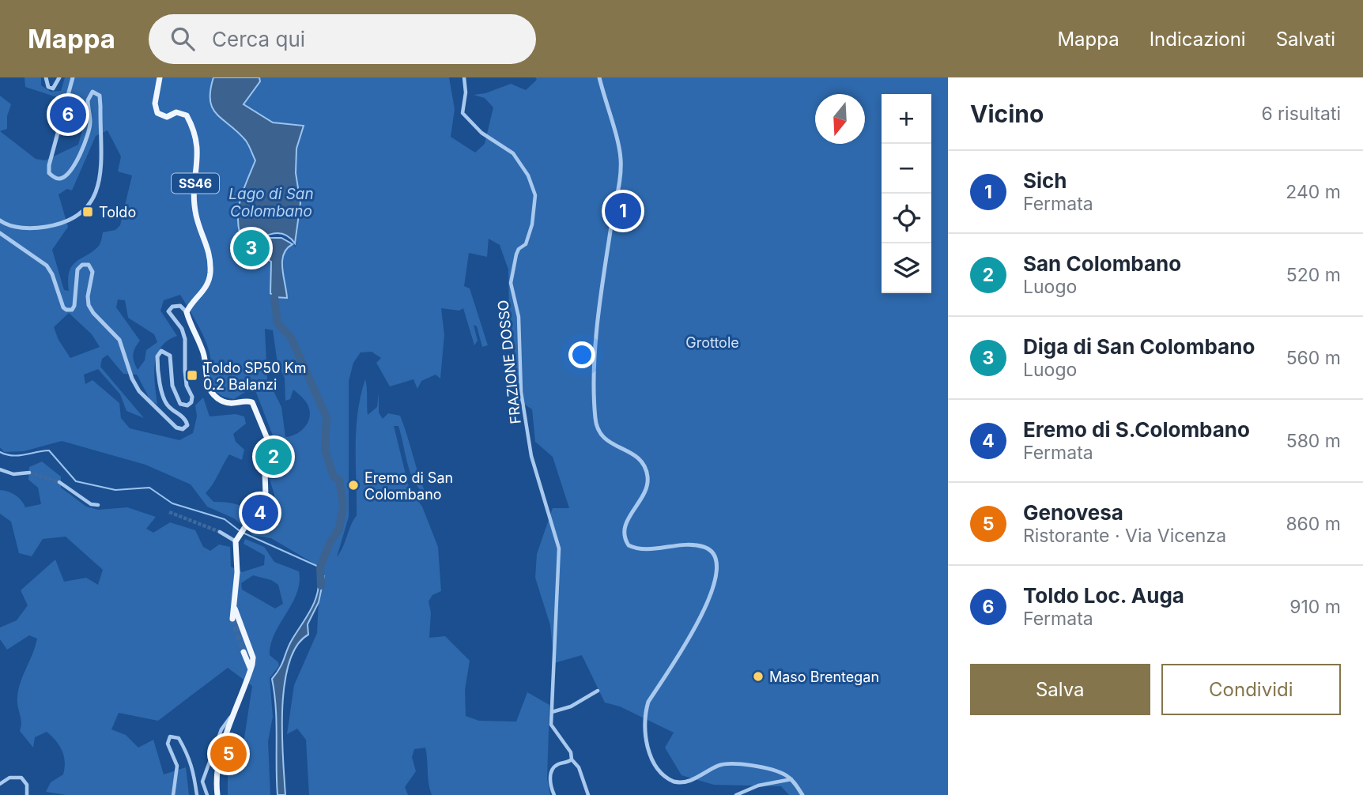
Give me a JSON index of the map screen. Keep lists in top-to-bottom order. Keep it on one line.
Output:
{"streets":{"main road":["SS46"],"street":["FRAZIONE DOSSO"]},"water":["Lago di San Colombano"],"parks":["Grottole"],"places":{"transit":["Toldo","Toldo SP50 Km 0.2 Balanzi"],"other":["Eremo di San Colombano","Maso Brentegan"]},"north":"bottom","page":{"header":"Mappa","search":"Cerca qui","nav":["Mappa","Indicazioni","Salvati"],"heading":["Vicino","6 risultati"],"pins":["6","1","3","2","4","5"],"map_buttons":["+","−"],"list":[{"mark":"1","name":"Sich","note":"Fermata","value":"240 m"},{"mark":"2","name":"San Colombano","note":"Luogo","value":"520 m"},{"mark":"3","name":"Diga di San Colombano","note":"Luogo","value":"560 m"},{"mark":"4","name":"Eremo di S.Colombano","note":"Fermata","value":"580 m"},{"mark":"5","name":"Genovesa","note":"Ristorante · Via Vicenza","value":"860 m"},{"mark":"6","name":"Toldo Loc. Auga","note":"Fermata","value":"910 m"}],"buttons":["Salva","Condividi"]}}
